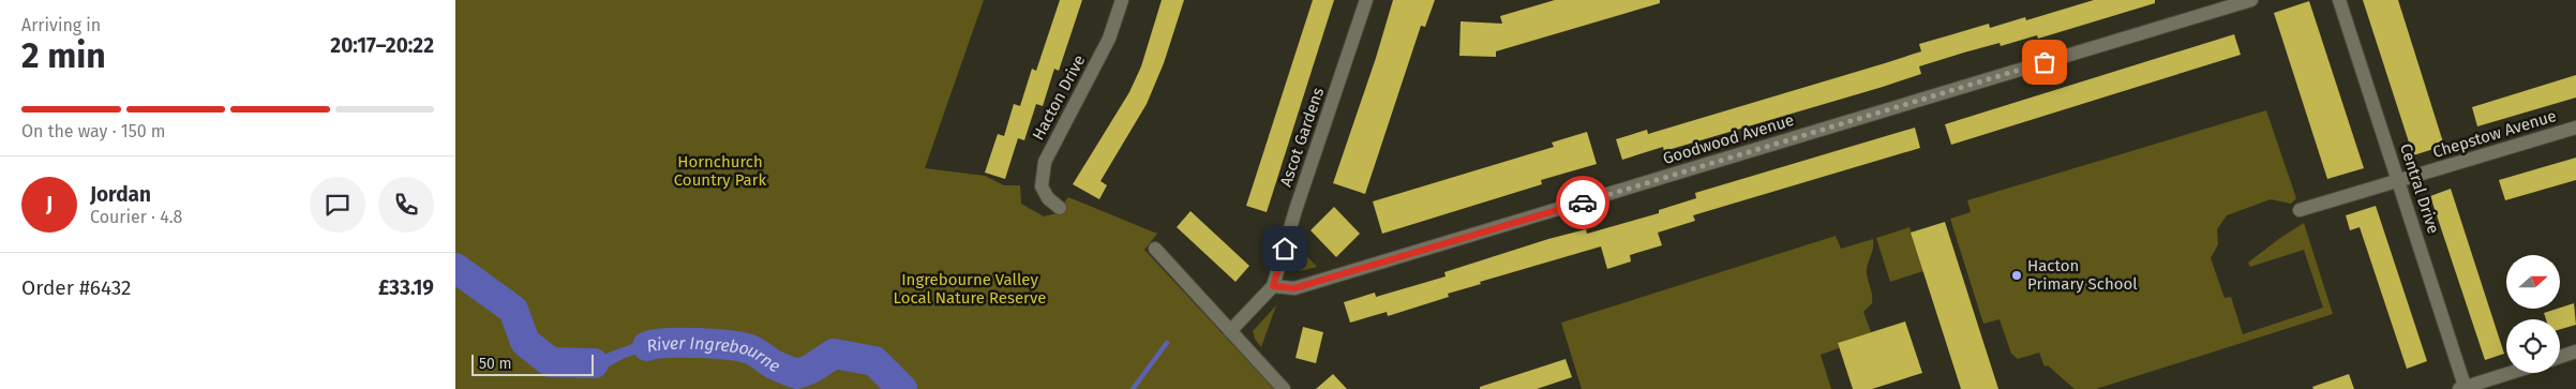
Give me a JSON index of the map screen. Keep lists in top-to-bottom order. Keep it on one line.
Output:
{"streets":{"street":["Hacton Drive","Chepstow Avenue","Ascot Gardens","Goodwood Avenue","Central Drive"]},"crossings":[["Chepstow Avenue","Central Drive"],["Ascot Gardens","Goodwood Avenue"]],"water":["River Ingrebourne"],"parks":["Hornchurch Country Park","Ingrebourne Valley Local Nature Reserve"],"places":["Hacton Primary School"],"scale_bar":"50 m","north":"right","page":{"heading":["2 min","Arriving in","20:17–20:22"],"panel":["Jordan","Courier · 4.8","Order #6432","£33.19"],"bar":"On the way · 150 m","round":"J","scale":"50 m"}}
